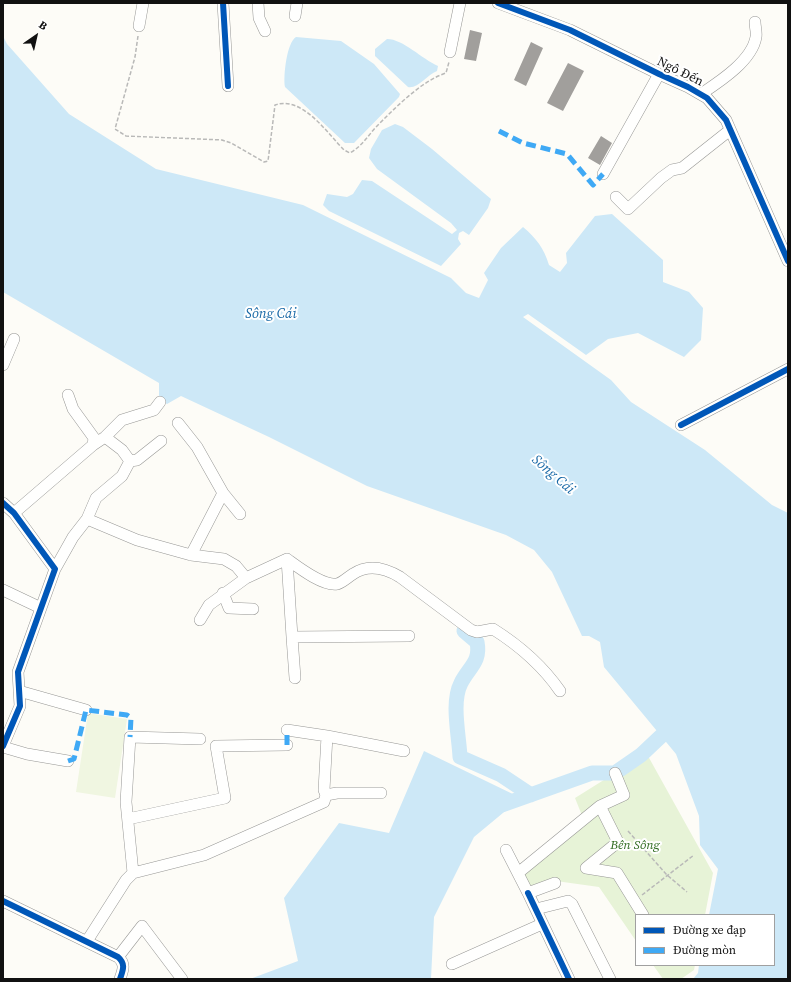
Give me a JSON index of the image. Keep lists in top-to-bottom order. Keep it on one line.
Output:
{"streets":{"street":["Ngô Đến"]},"water":["Sông Cái"],"parks":["Bên Sông"],"legend":["Đường xe đạp","Đường mòn"],"north":"top right"}
